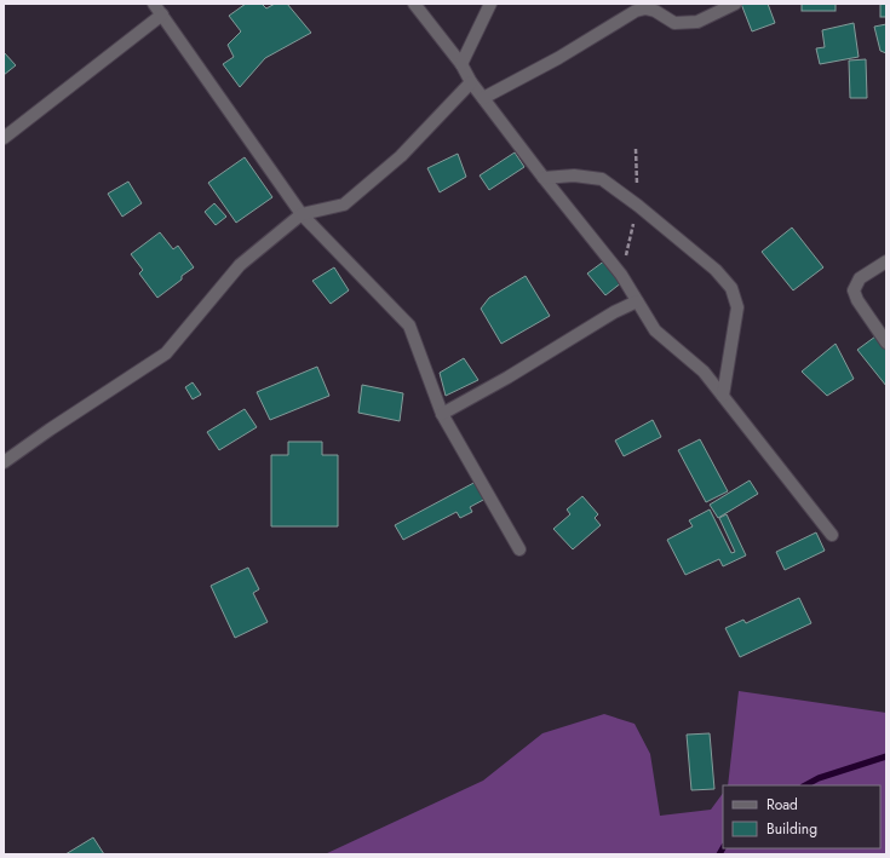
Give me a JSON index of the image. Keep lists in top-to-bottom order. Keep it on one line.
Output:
{"legend":["Road","Building"]}
